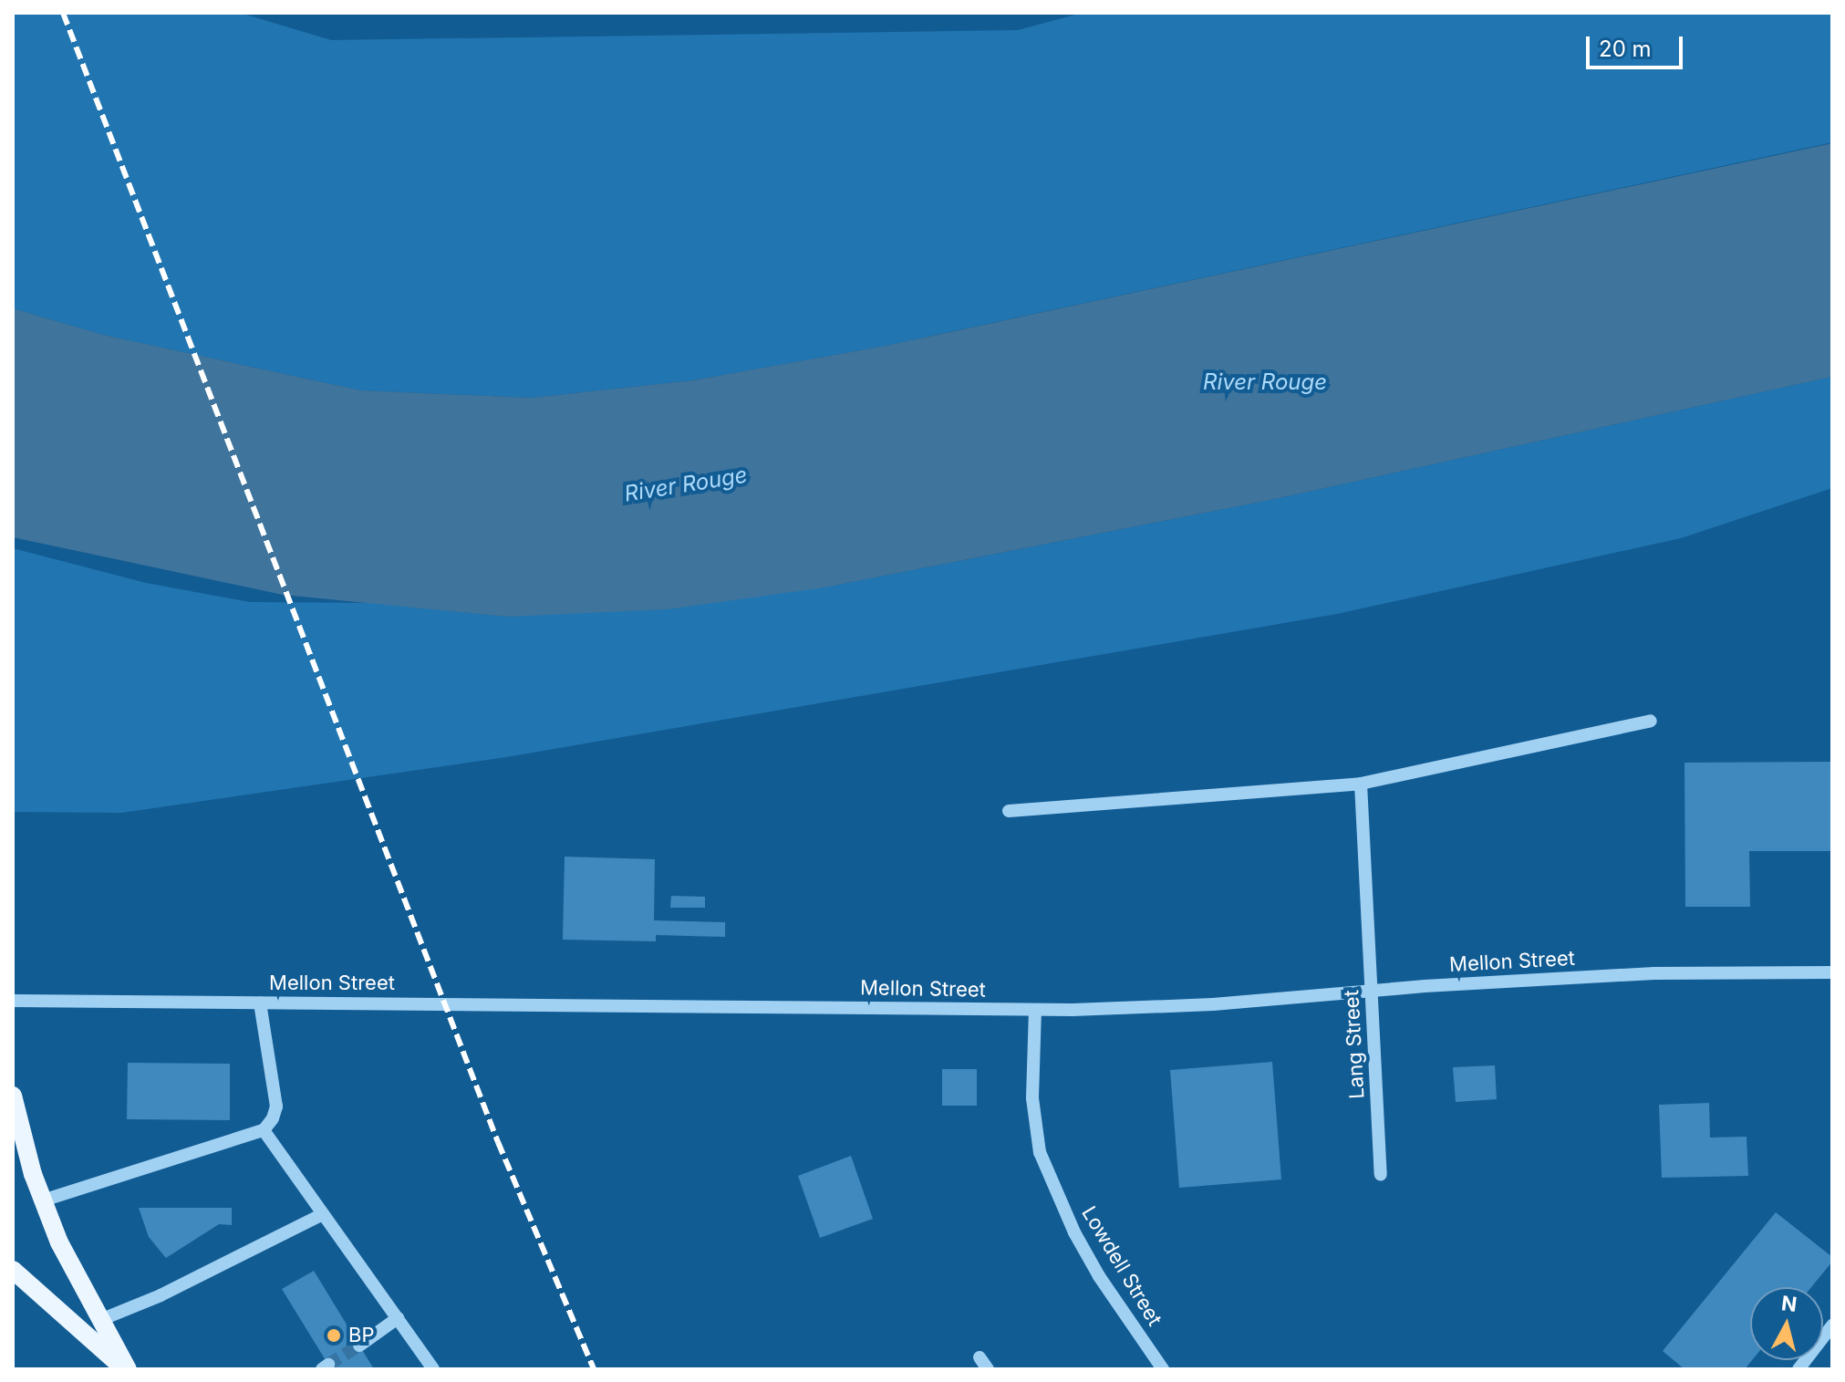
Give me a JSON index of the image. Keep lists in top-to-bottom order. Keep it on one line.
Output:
{"streets":{"street":["Mellon Street","Lang Street","Lowdell Street"]},"crossings":[["Mellon Street","Lang Street"],["Mellon Street","Lowdell Street"]],"water":["River Rouge"],"places":["BP"],"scale_bar":"20 m","north":"top"}
